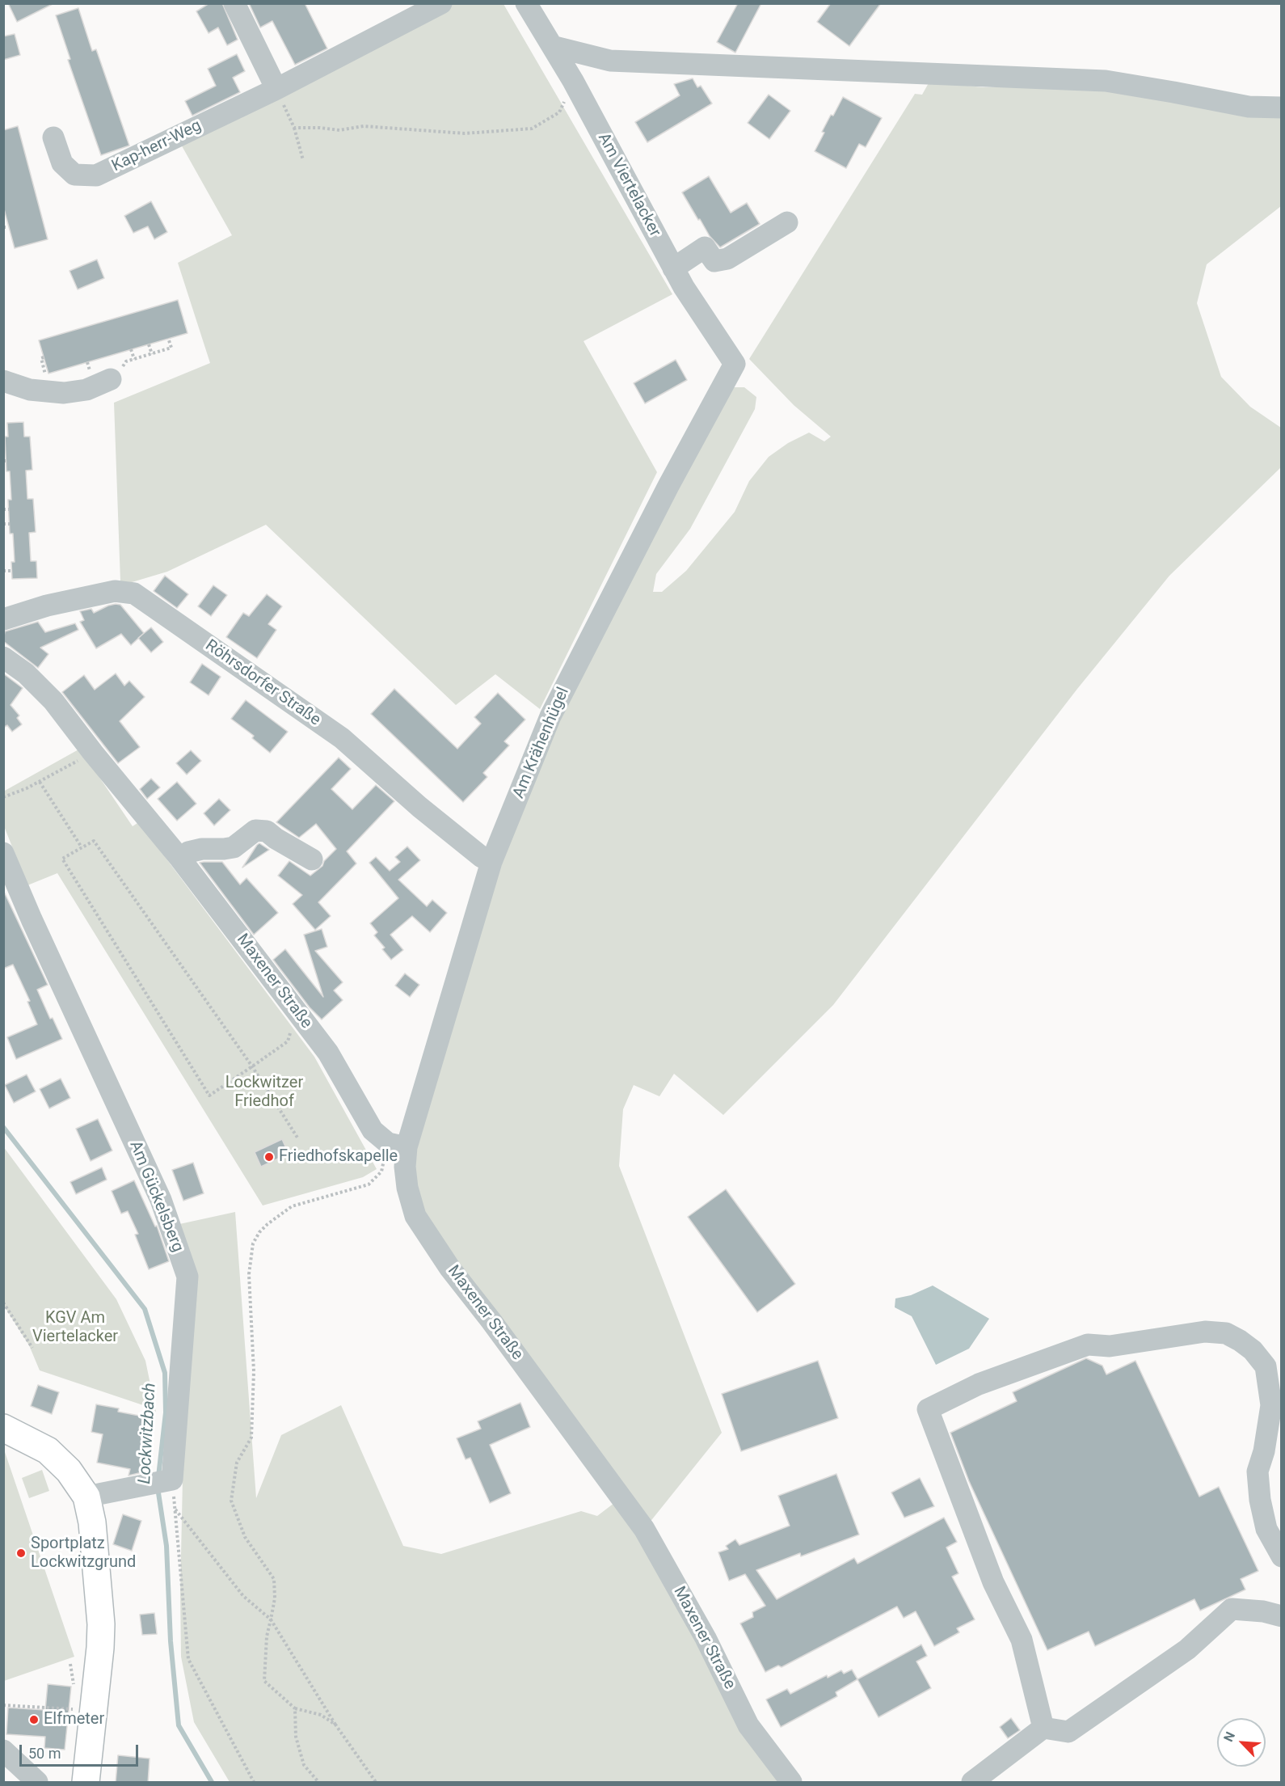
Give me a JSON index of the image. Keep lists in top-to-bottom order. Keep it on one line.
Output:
{"streets":{"street":["Kap-herr-Weg","Am Viertelacker","Röhrsdorfer Straße","Am Krähenhügel","Maxener Straße","Am Gückelsberg"]},"crossings":[["Am Viertelacker","Am Krähenhügel"],["Röhrsdorfer Straße","Am Krähenhügel"],["Am Krähenhügel","Maxener Straße"]],"water":["Lockwitzbach"],"parks":["Lockwitzer Friedhof","KGV Am Viertelacker"],"places":["Friedhofskapelle","Sportplatz Lockwitzgrund","Elfmeter"],"scale_bar":"50 m","north":"top left"}
